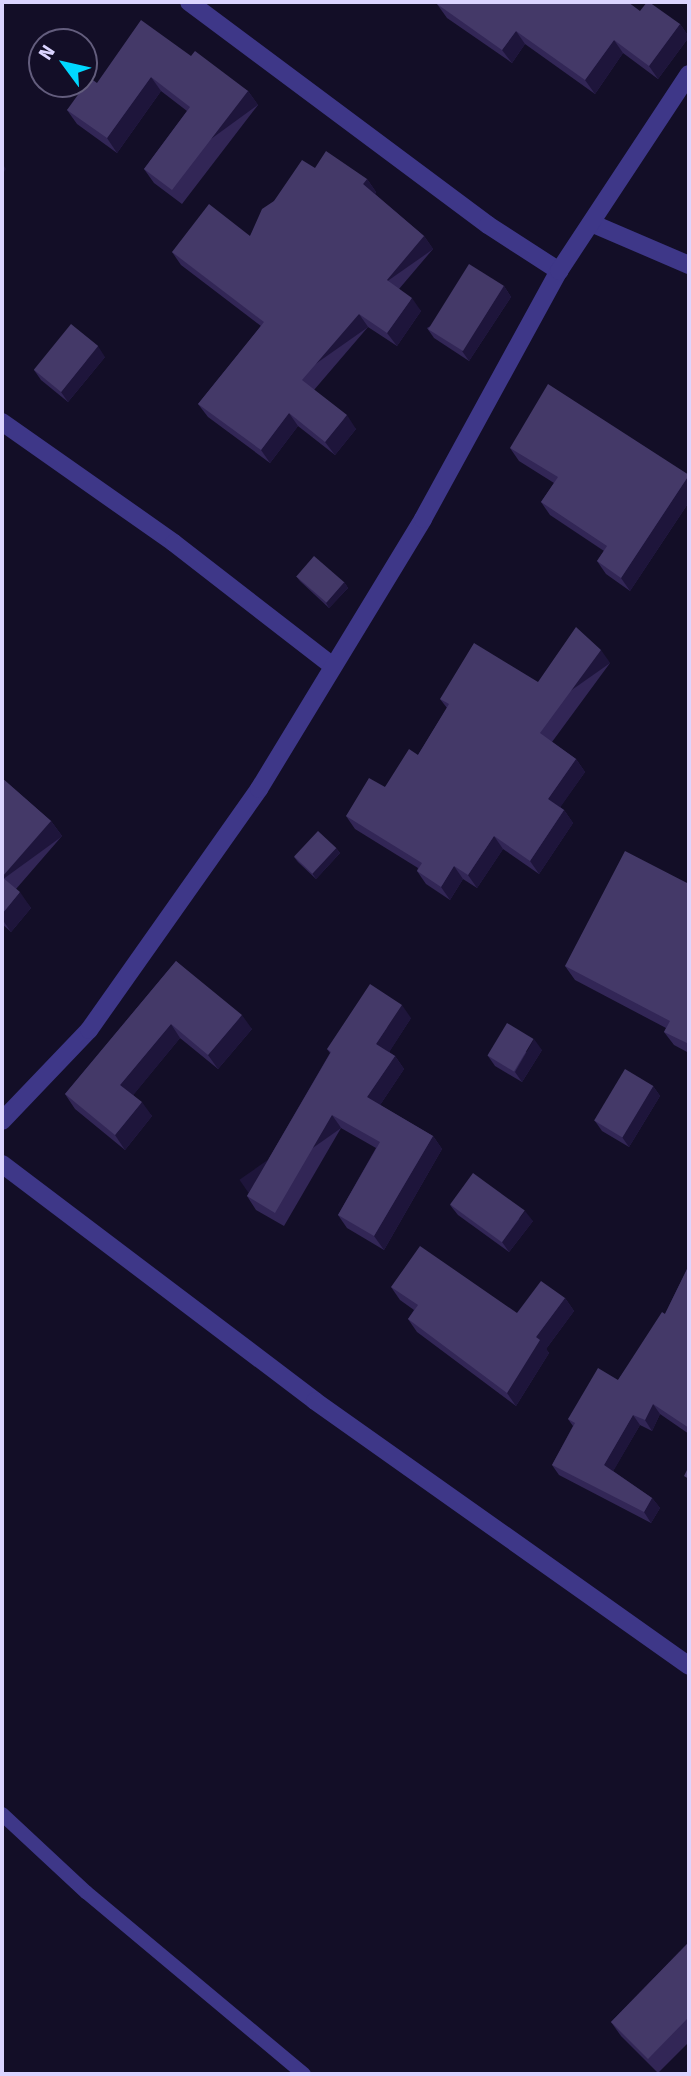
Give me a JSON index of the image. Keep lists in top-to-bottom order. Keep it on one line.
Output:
{"north":"top left"}
